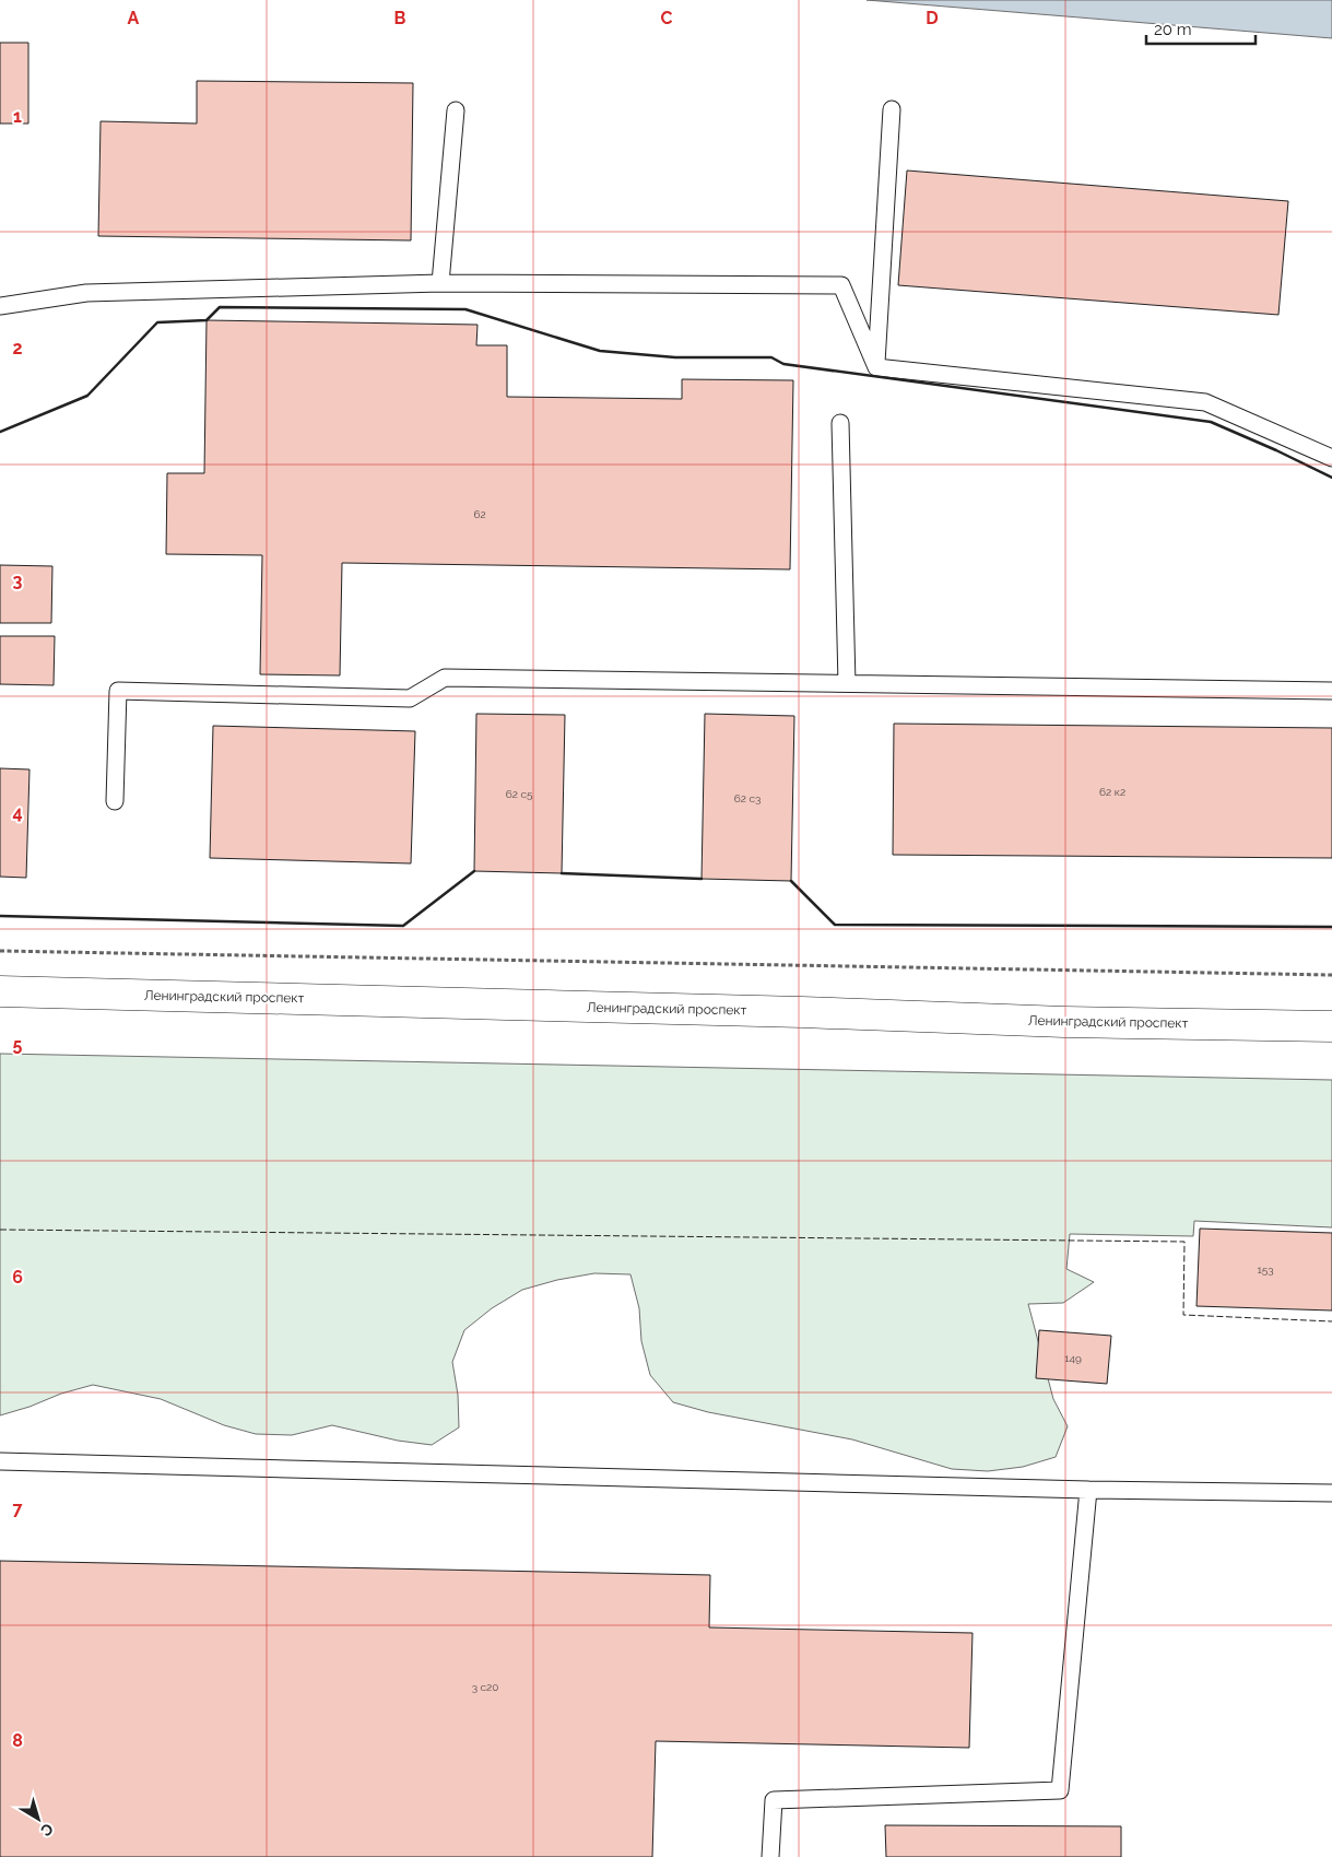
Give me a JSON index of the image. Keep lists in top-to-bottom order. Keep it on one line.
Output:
{"streets":{"main road":["Ленинградский проспект"]},"house_numbers":["62","62 к2","62 с5","62 с3","153","149","3 с20"],"scale_bar":"20 m","north":"bottom right","grid":{"columns":["A","B","C","D"],"rows":["1","2","3","4","5","6","7","8"]}}
